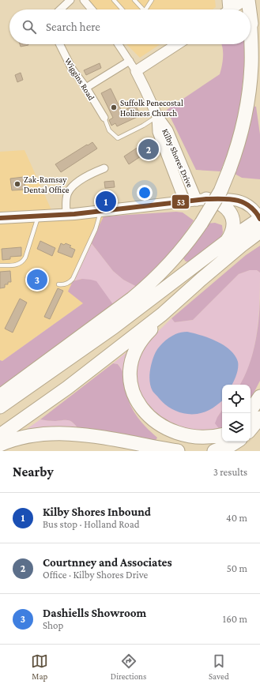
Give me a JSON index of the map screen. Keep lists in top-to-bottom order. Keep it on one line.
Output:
{"streets":{"street":["Wiggins Road","Kilby Shores Drive"]},"places":["Suffolk Penecostal Holiness Church","Zak-Ramsay Dental Office"],"lines":["transit line 53"],"page":{"search":"Search here","pins":["2","1","3"],"heading":["Nearby","3 results"],"list":[{"mark":"1","name":"Kilby Shores Inbound","note":"Bus stop · Holland Road","value":"40 m"},{"mark":"2","name":"Courtnney and Associates","note":"Office · Kilby Shores Drive","value":"50 m"},{"mark":"3","name":"Dashiells Showroom","note":"Shop","value":"160 m"}],"nav":["Map","Directions","Saved"]}}
